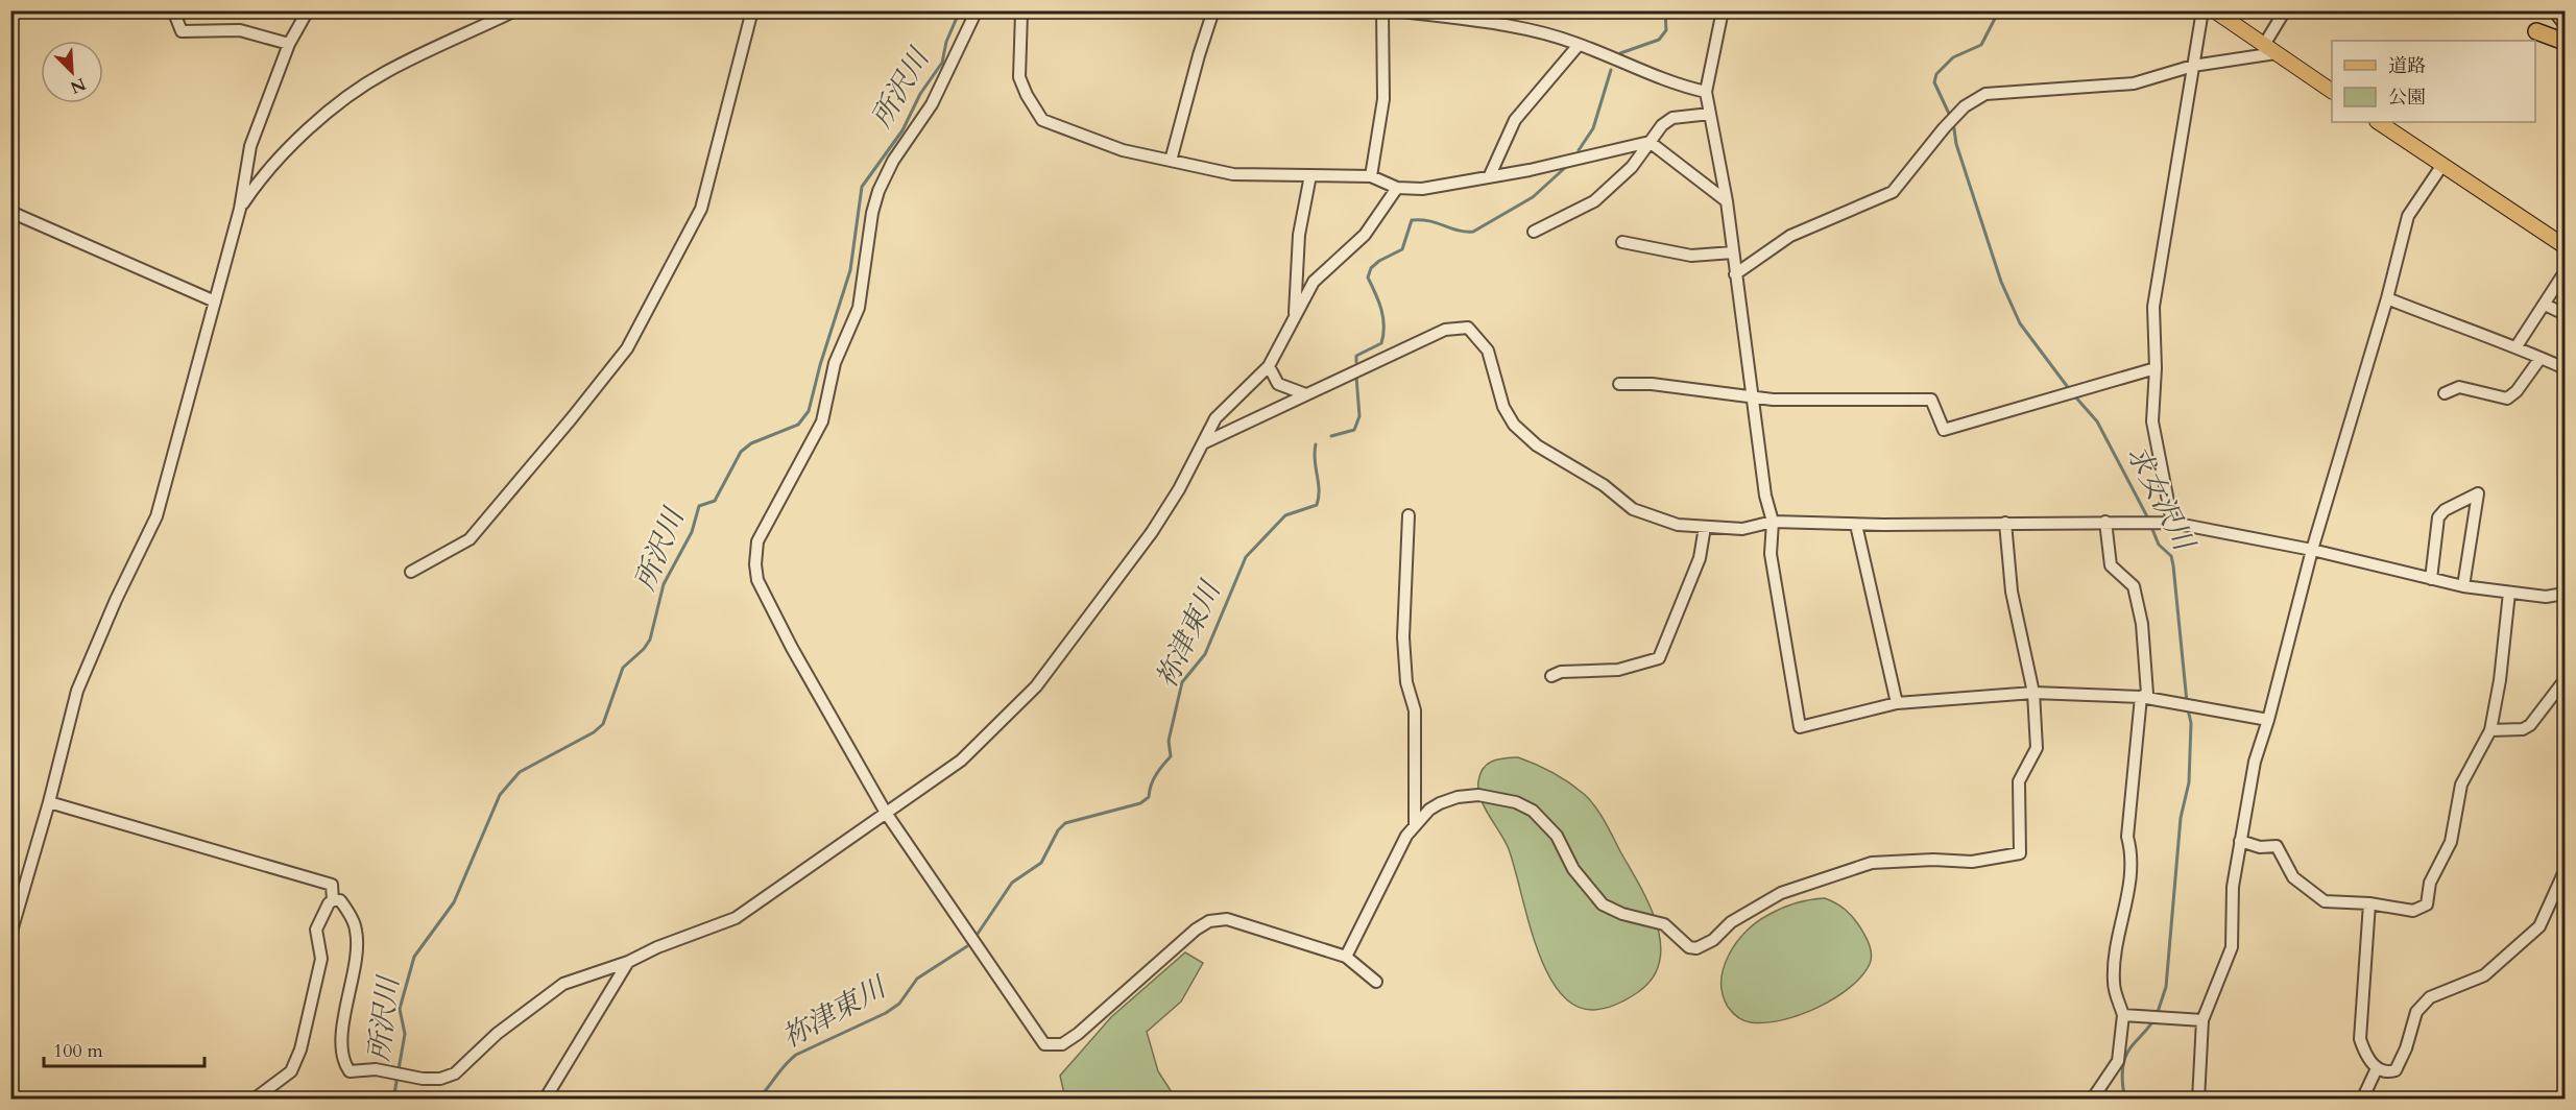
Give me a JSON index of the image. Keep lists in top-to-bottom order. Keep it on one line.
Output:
{"water":["所沢川","求女沢川","祢津東川"],"legend":["道路","公園"],"scale_bar":"100 m","north":"bottom right"}
